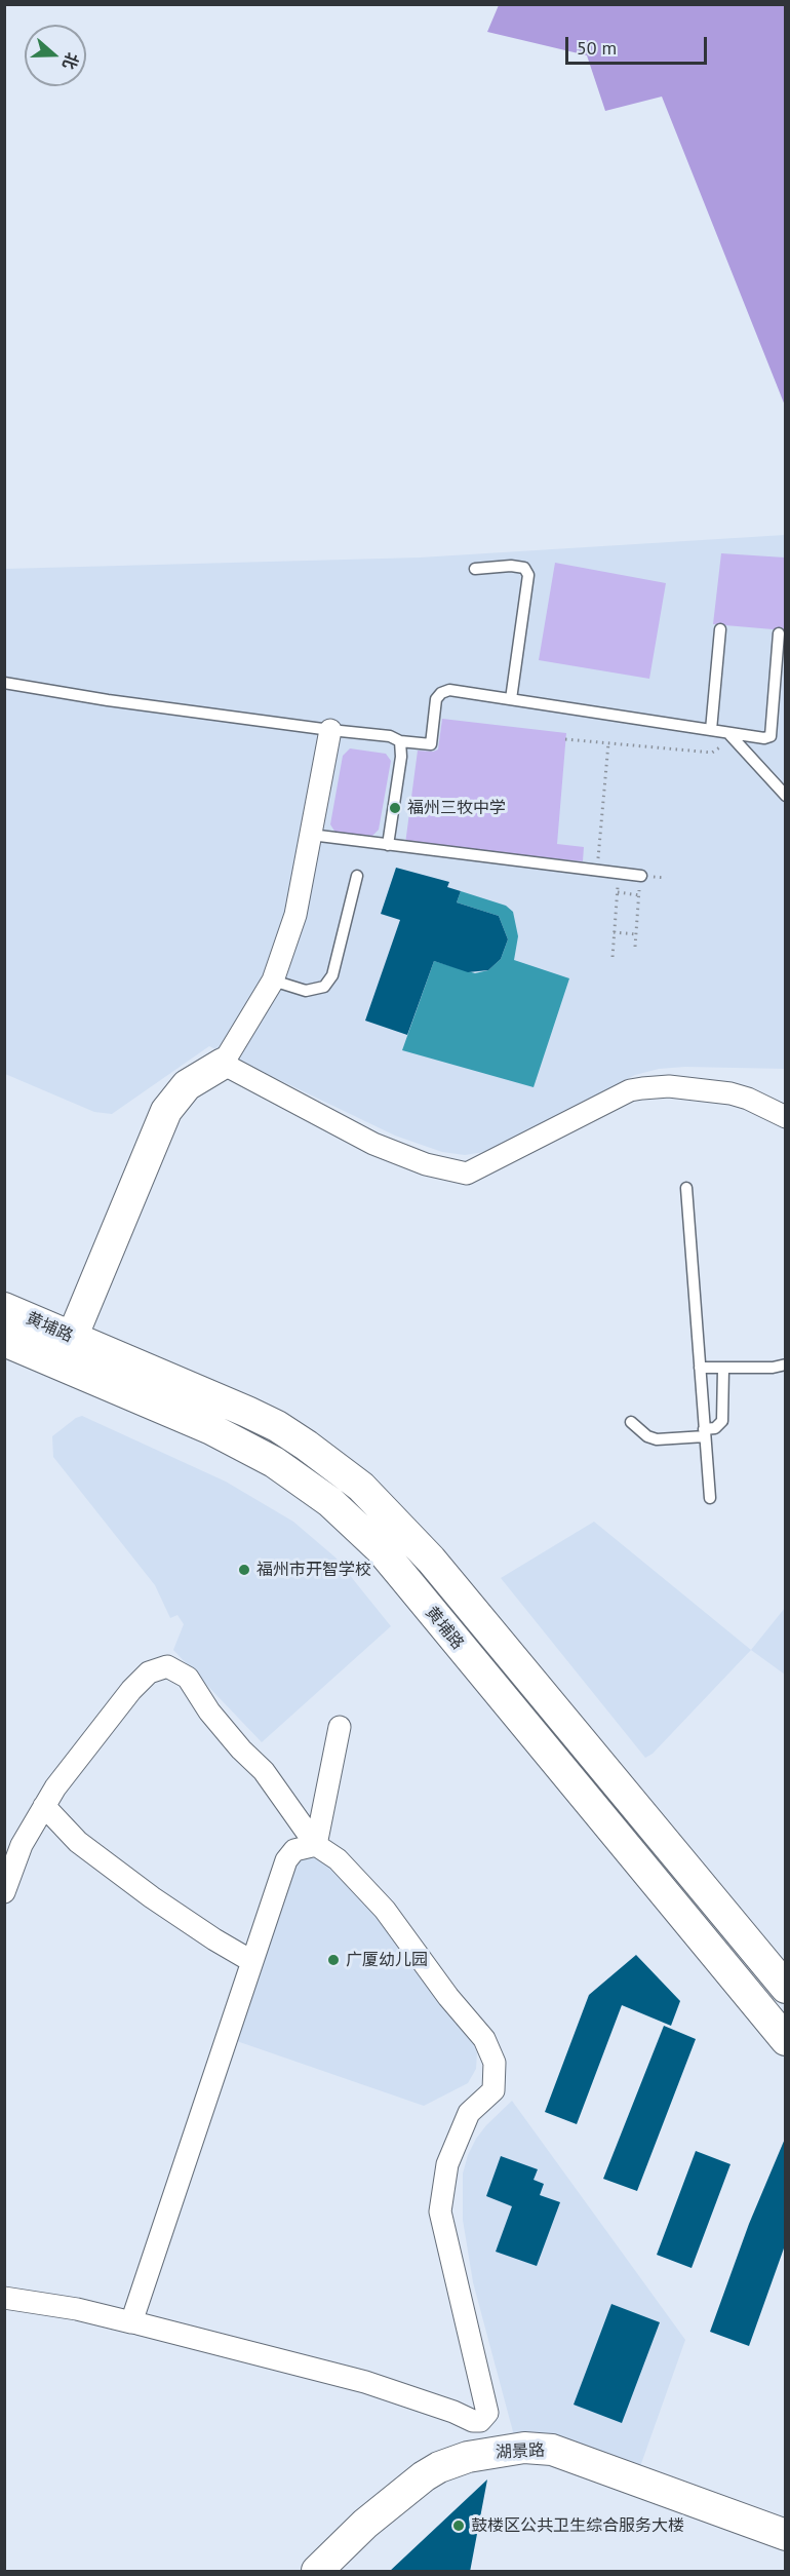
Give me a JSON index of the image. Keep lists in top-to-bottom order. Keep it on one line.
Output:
{"streets":{"main road":["黄埔路","湖景路"]},"places":["福州三牧中学","福州市开智学校","广厦幼儿园","鼓楼区公共卫生综合服务大楼"],"scale_bar":"50 m","north":"right"}
